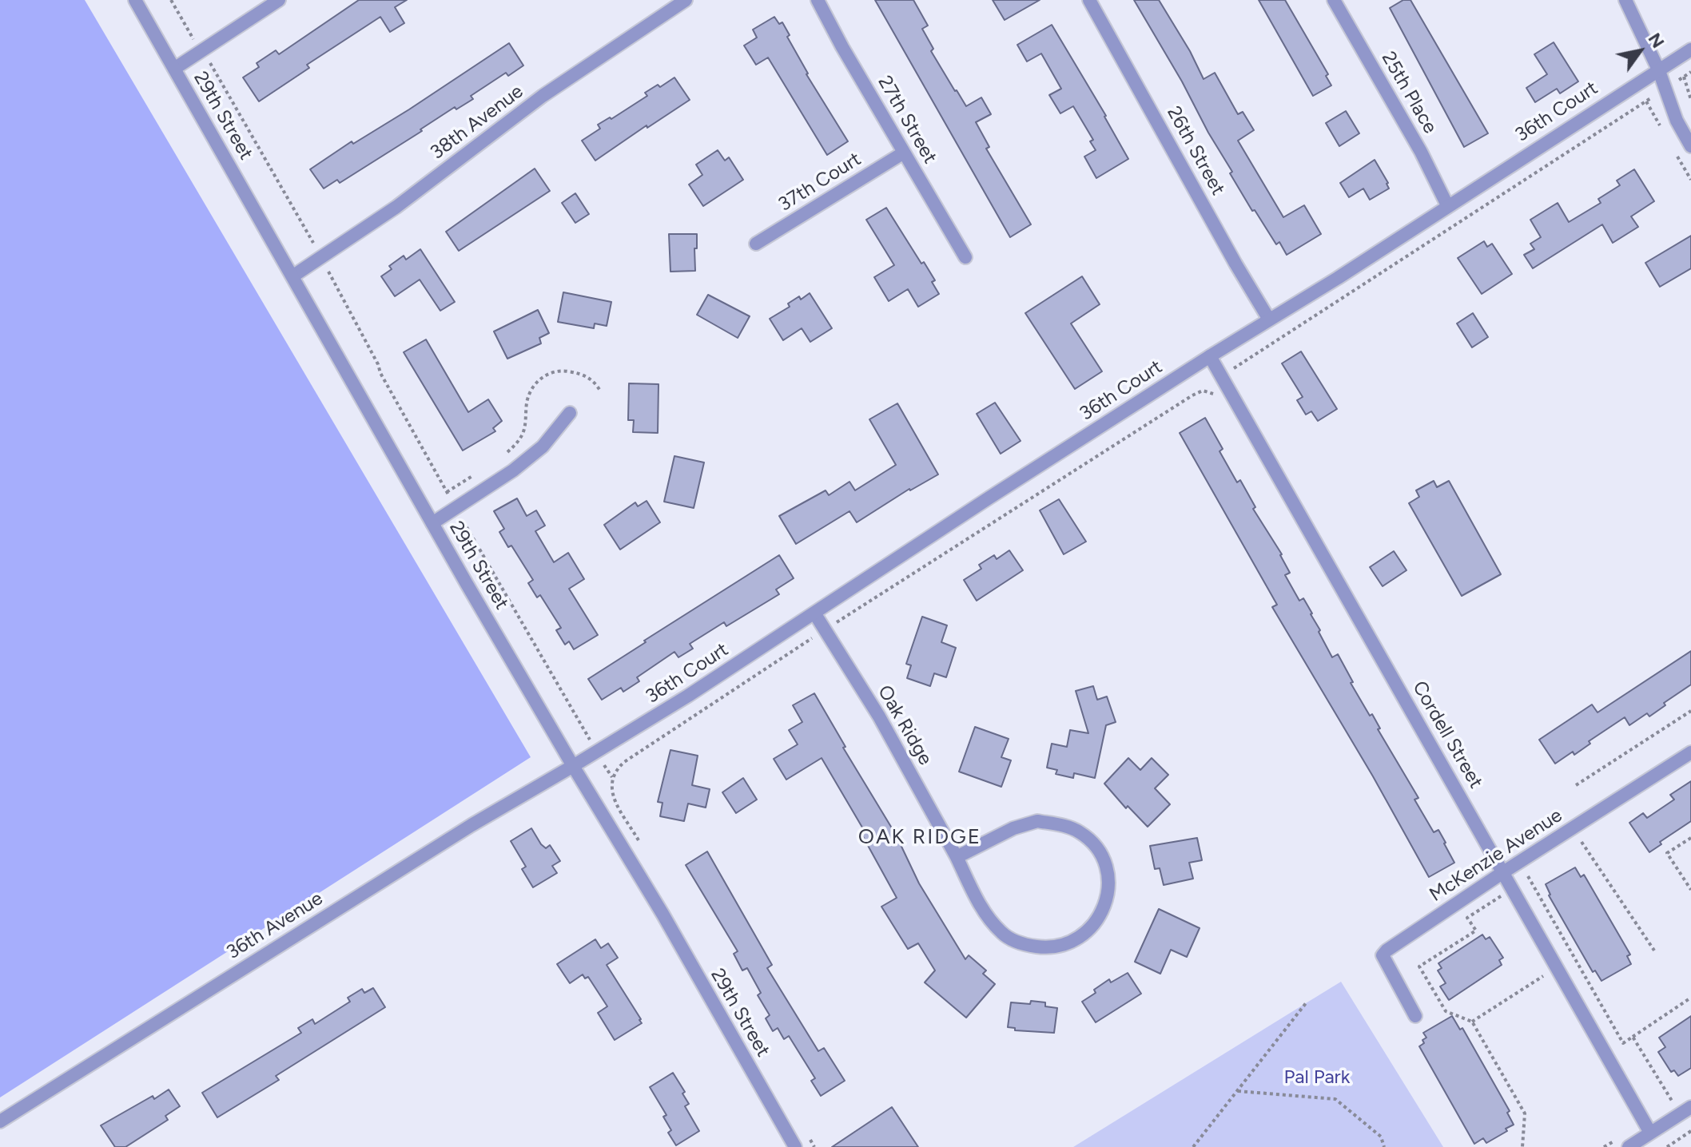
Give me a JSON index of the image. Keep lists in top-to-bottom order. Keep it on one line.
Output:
{"streets":{"street":["25th Place","36th Court","29th Street","27th Street","38th Avenue","26th Street","37th Court","Oak Ridge","Cordell Street","McKenzie Avenue","36th Avenue"]},"crossings":[["25th Place","36th Court"],["36th Court","29th Street"],["36th Court","26th Street"],["36th Court","Oak Ridge"],["36th Court","Cordell Street"],["36th Court","36th Avenue"],["29th Street","38th Avenue"],["29th Street","36th Avenue"],["27th Street","37th Court"],["Cordell Street","McKenzie Avenue"]],"districts":["OAK RIDGE"],"parks":["Pal Park"],"north":"top right"}
